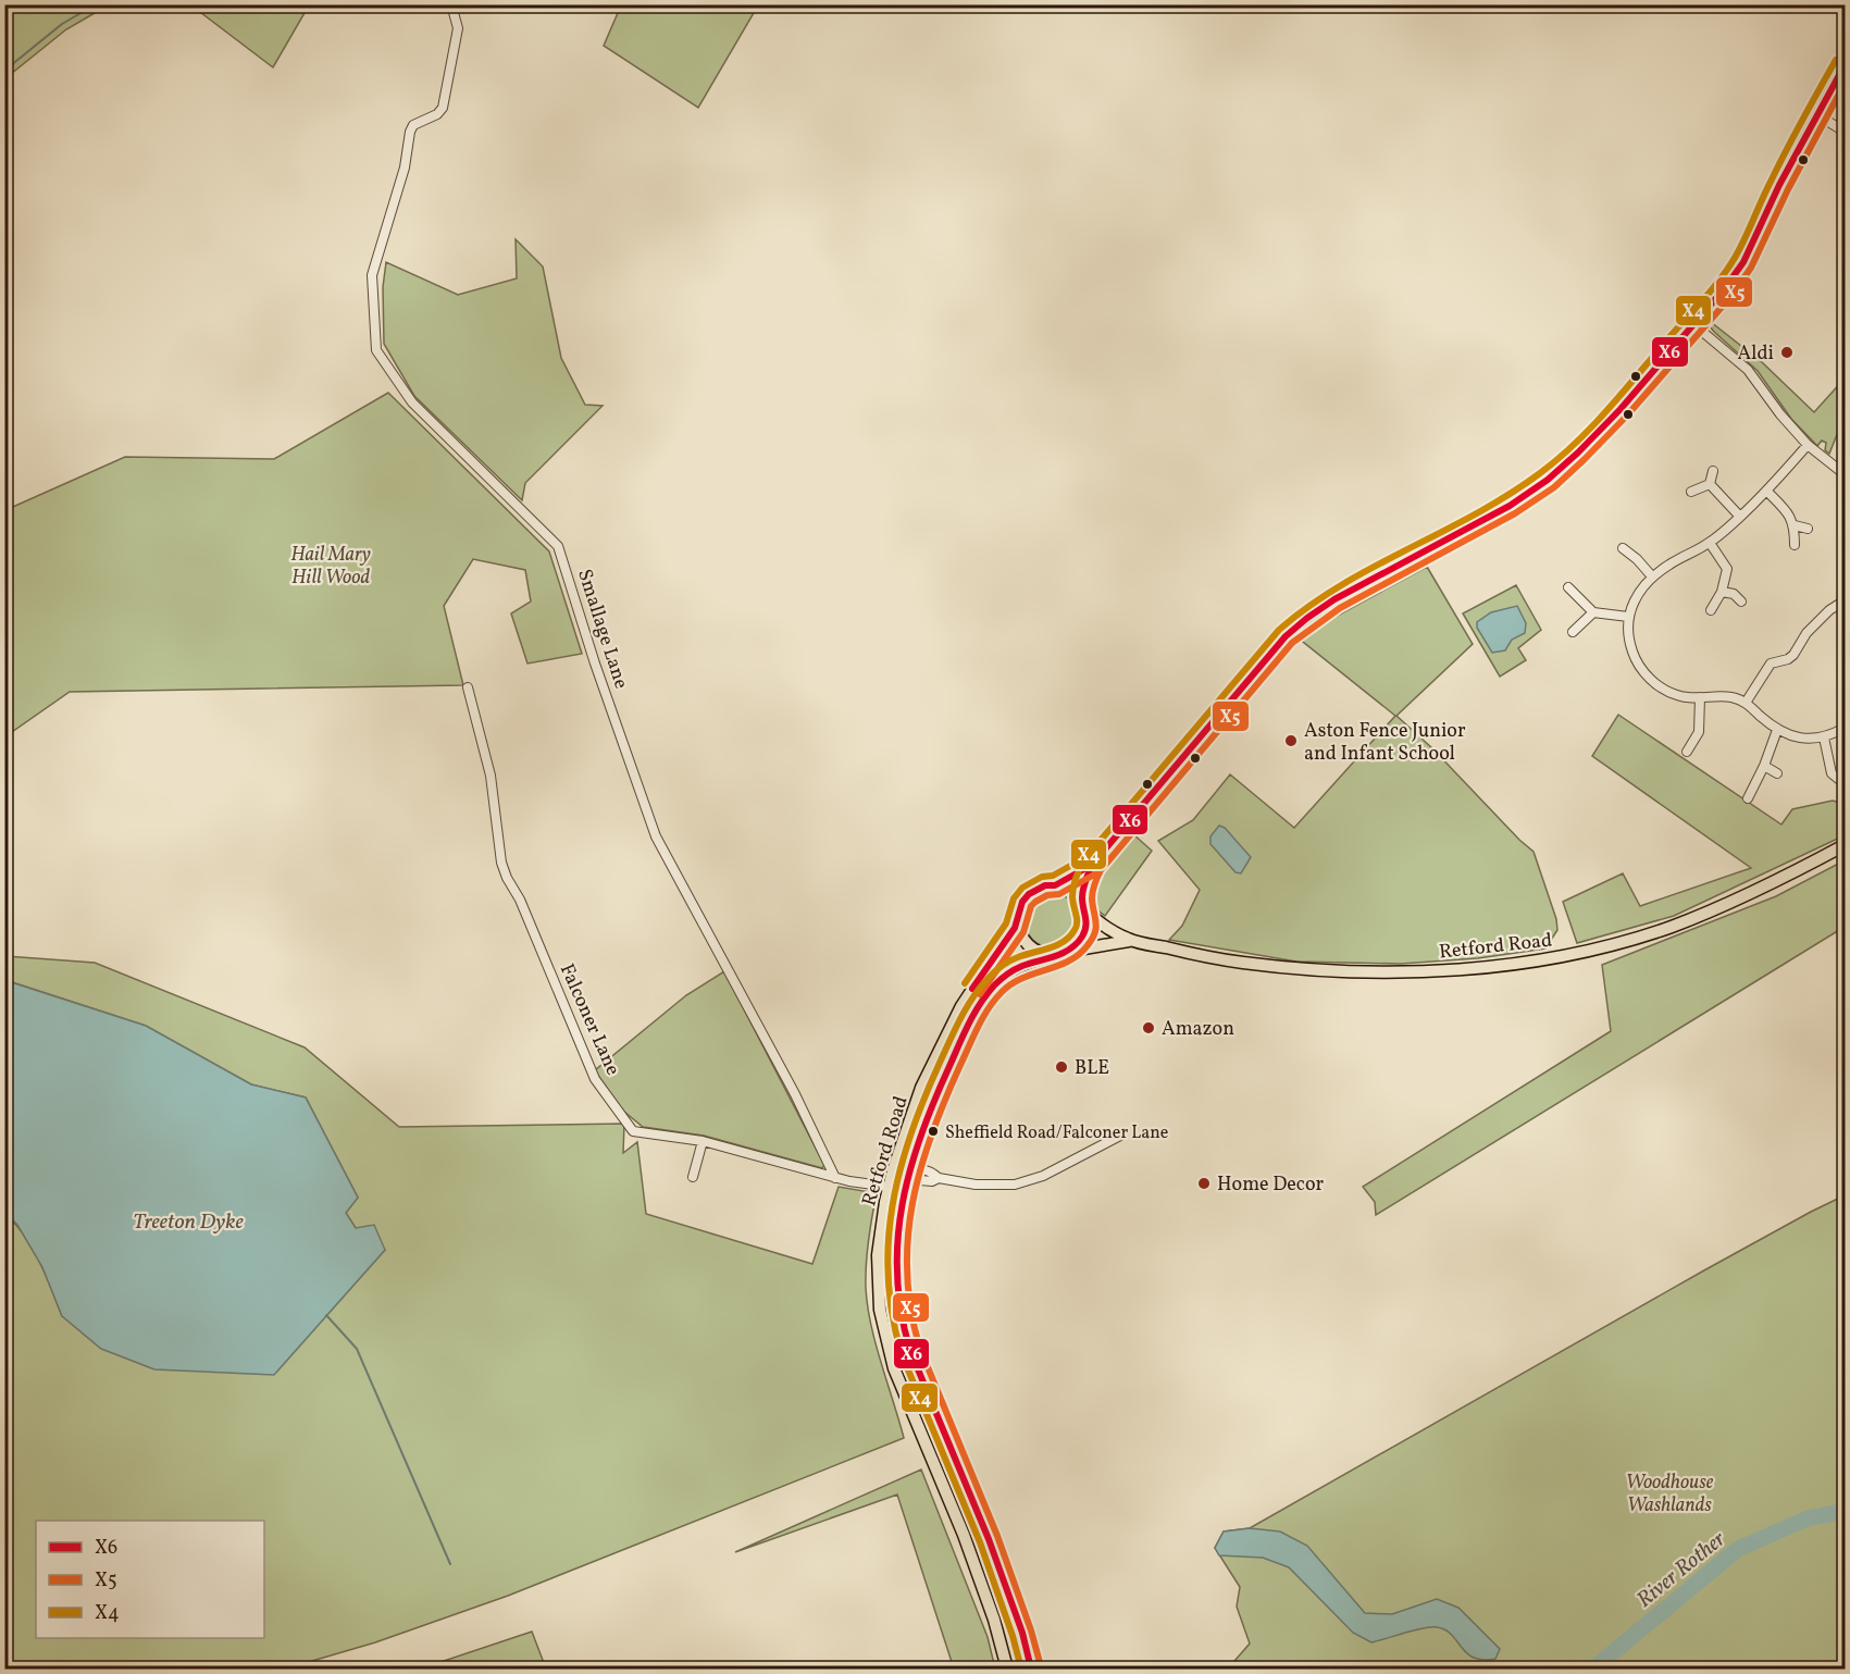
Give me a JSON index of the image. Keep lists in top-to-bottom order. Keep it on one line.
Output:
{"streets":{"main road":["Retford Road"],"street":["Smallage Lane","Falconer Lane"]},"crossings":[["Smallage Lane","Falconer Lane"],["Retford Road","Falconer Lane"]],"water":["Treeton Dyke","River Rother"],"parks":["Hail Mary Hill Wood","Woodhouse Washlands"],"places":["Aldi","Aston Fence Junior and Infant School","Amazon","BLE","Sheffield Road/Falconer Lane","Home Decor"],"lines":["transit line X4","transit line X6","transit line X5"],"legend":["X6","X5","X4"]}
